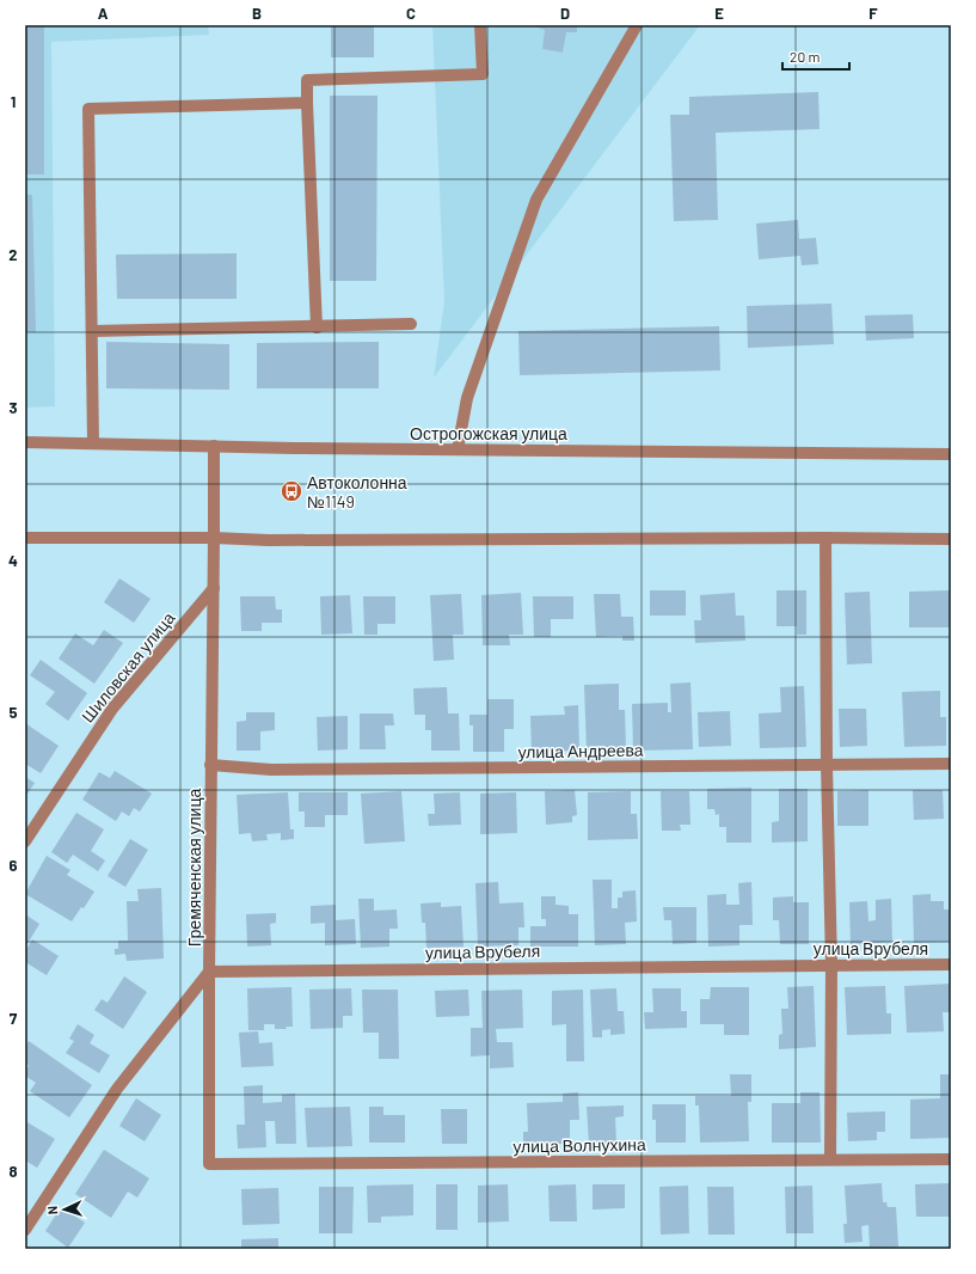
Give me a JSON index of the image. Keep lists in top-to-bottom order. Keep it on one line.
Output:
{"streets":{"street":["Острогожская улица","Шиловская улица","улица Андреева","Гремяченская улица","улица Врубеля","улица Волнухина"]},"crossings":[["Острогожская улица","Гремяченская улица"],["Шиловская улица","Гремяченская улица"],["улица Андреева","Гремяченская улица"],["Гремяченская улица","улица Врубеля"],["Гремяченская улица","улица Волнухина"],["улица Врубеля","улица Волнухина"]],"places":{"bus stop":["Автоколонна №1149"]},"scale_bar":"20 m","north":"left","grid":{"columns":["A","B","C","D","E","F"],"rows":["1","2","3","4","5","6","7","8"]}}
